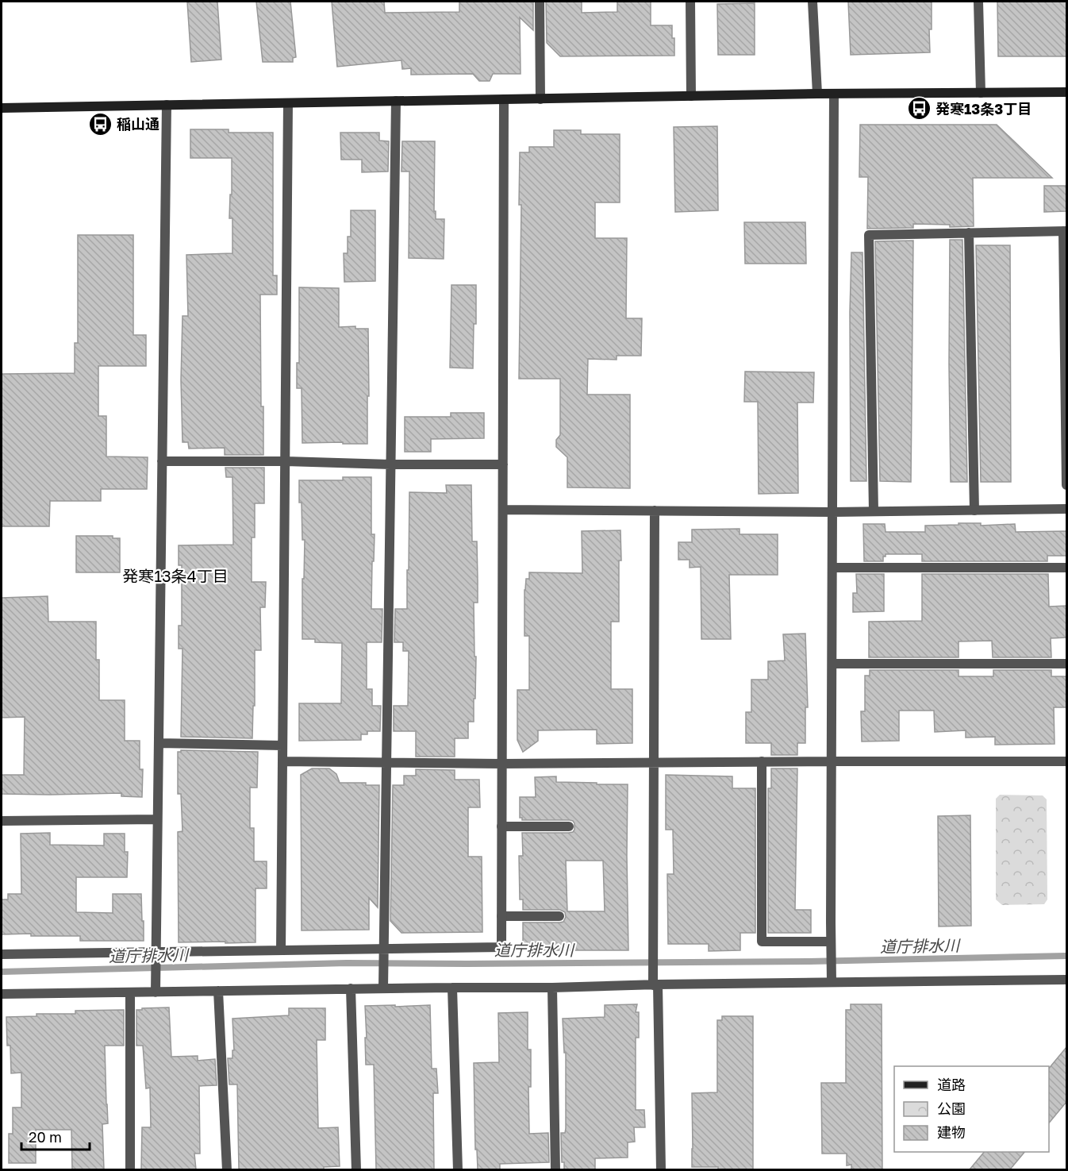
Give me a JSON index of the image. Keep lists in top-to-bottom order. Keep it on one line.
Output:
{"districts":["発寒13条4丁目"],"water":["道庁排水川"],"places":{"bus stop":["発寒13条3丁目","稲山通"]},"legend":["道路","公園","建物"],"scale_bar":"20 m"}
